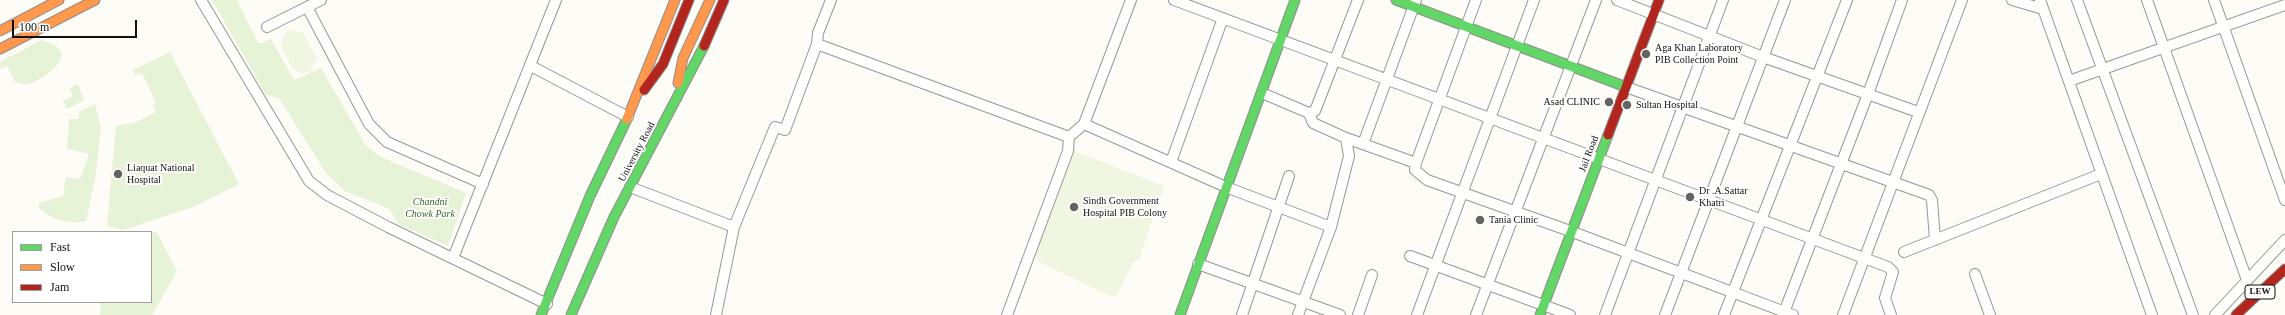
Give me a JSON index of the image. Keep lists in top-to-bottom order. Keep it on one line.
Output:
{"streets":{"main road":["University Road","Jail Road","LEW"]},"parks":["Chandni Chowk Park"],"places":["Aga Khan Laboratory PIB Collection Point","Asad CLINIC","Sultan Hospital","Liaquat National Hospital","Dr .A.Sattar Khatri","Sindh Government Hospital PIB Colony","Tania Clinic"],"legend":["Fast","Slow","Jam"],"scale_bar":"100 m"}
